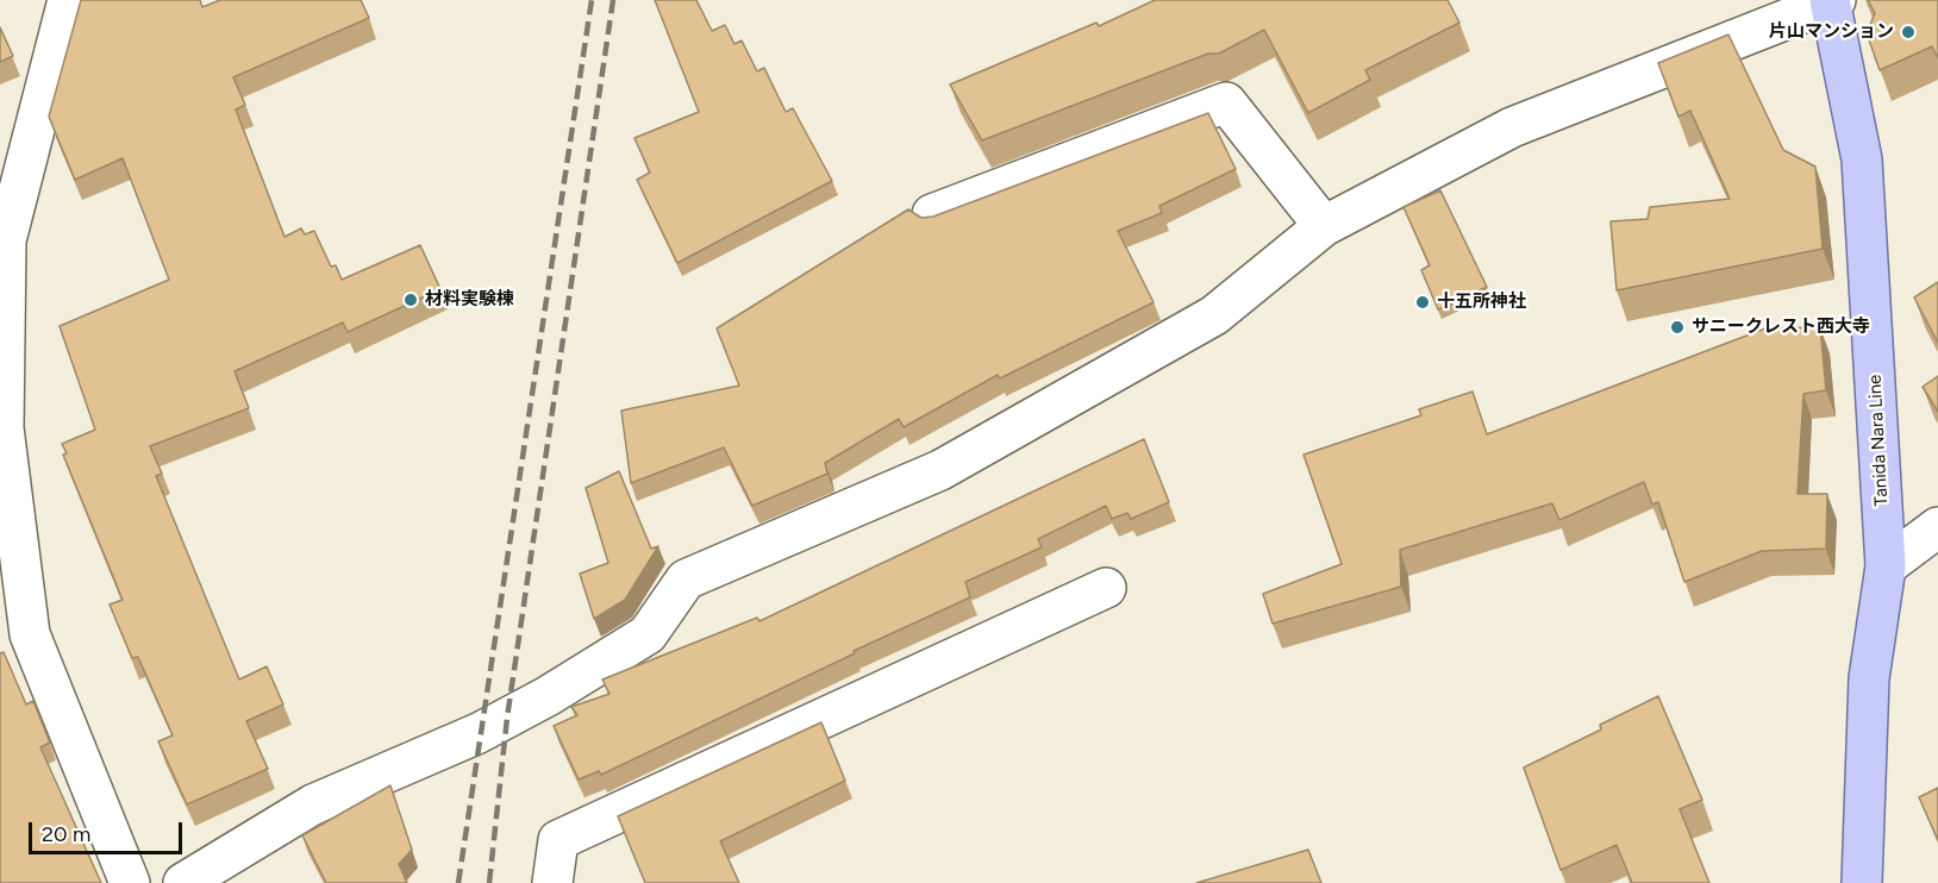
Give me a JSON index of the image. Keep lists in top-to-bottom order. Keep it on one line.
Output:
{"streets":{"main road":["Tanida Nara Line"]},"places":["片山マンション","材料実験棟","十五所神社","サニークレスト西大寺"],"scale_bar":"20 m"}
